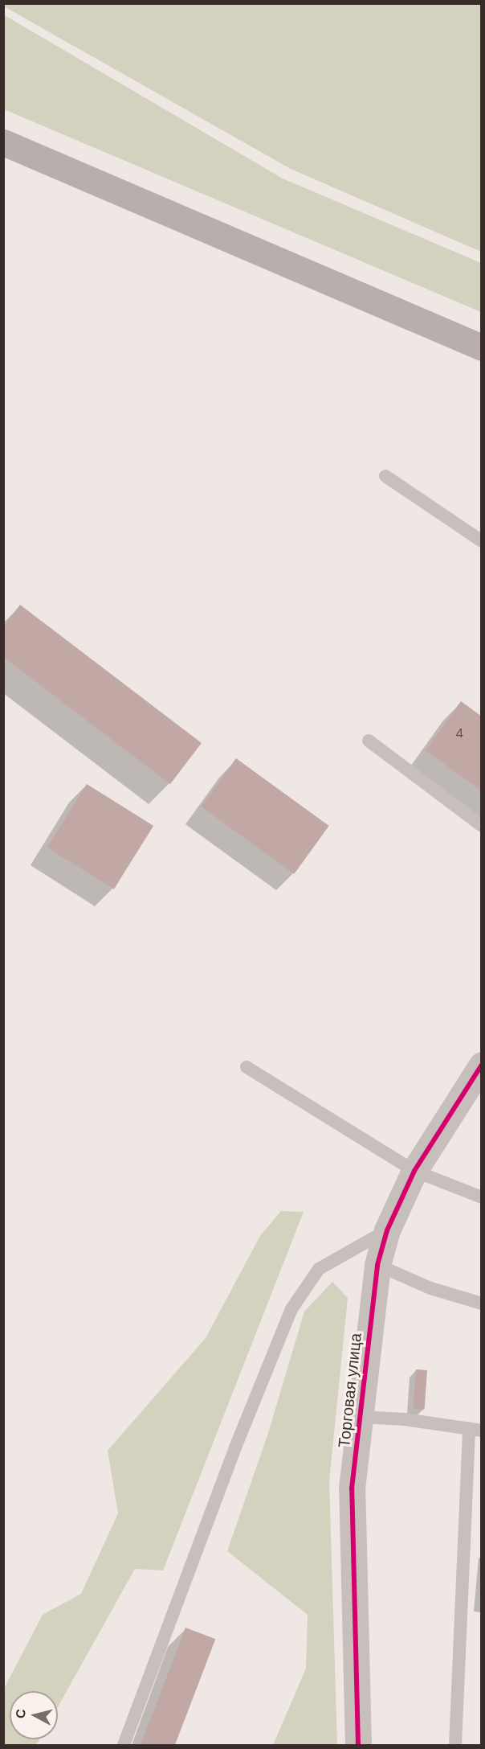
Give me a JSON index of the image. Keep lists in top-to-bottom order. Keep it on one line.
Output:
{"streets":{"street":["Торговая улица"]},"house_numbers":["4"],"north":"left"}
